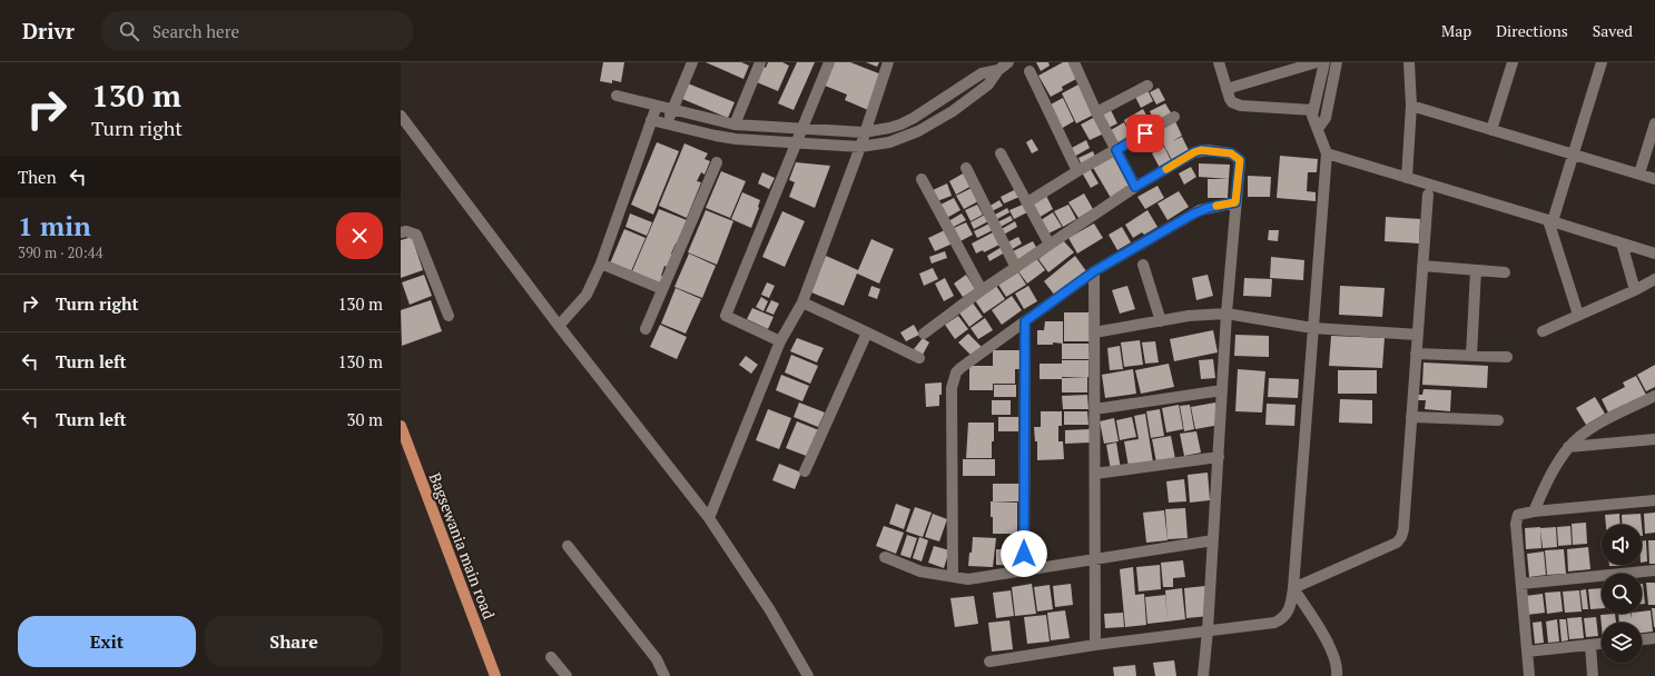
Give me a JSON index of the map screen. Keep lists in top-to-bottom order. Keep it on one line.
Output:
{"streets":{"main road":["Bagsewania main road"]},"page":{"header":"Drivr","search":"Search here","nav":["Map","Directions","Saved"],"turn":["130 m","Turn right"],"then":"Then","heading":["1 min","390 m · 20:44"],"list":[{"name":"Turn right","value":"130 m"},{"name":"Turn left","value":"130 m"},{"name":"Turn left","value":"30 m"}],"buttons":["Exit","Share"]}}
